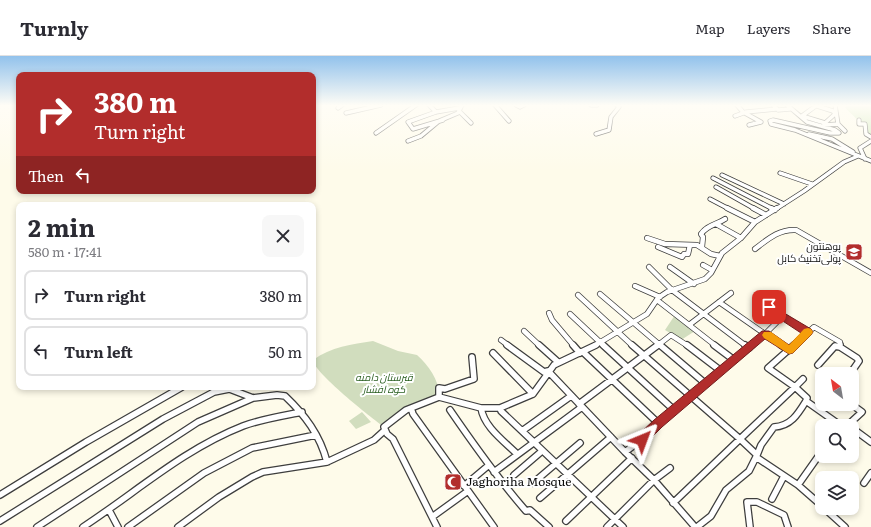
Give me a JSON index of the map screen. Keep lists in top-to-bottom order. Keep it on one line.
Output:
{"parks":["قبرستان دامنه کوه افشار"],"places":{"school or university":["پوهنتون پولی‌تخنیک کابل"],"mosque":["Jaghoriha Mosque"]},"north":"top left","page":{"header":"Turnly","nav":["Map","Layers","Share"],"turn":["380 m","Turn right"],"then":"Then","heading":["2 min","580 m · 17:41"],"list":[{"name":"Turn right","value":"380 m"},{"name":"Turn left","value":"50 m"}]}}
